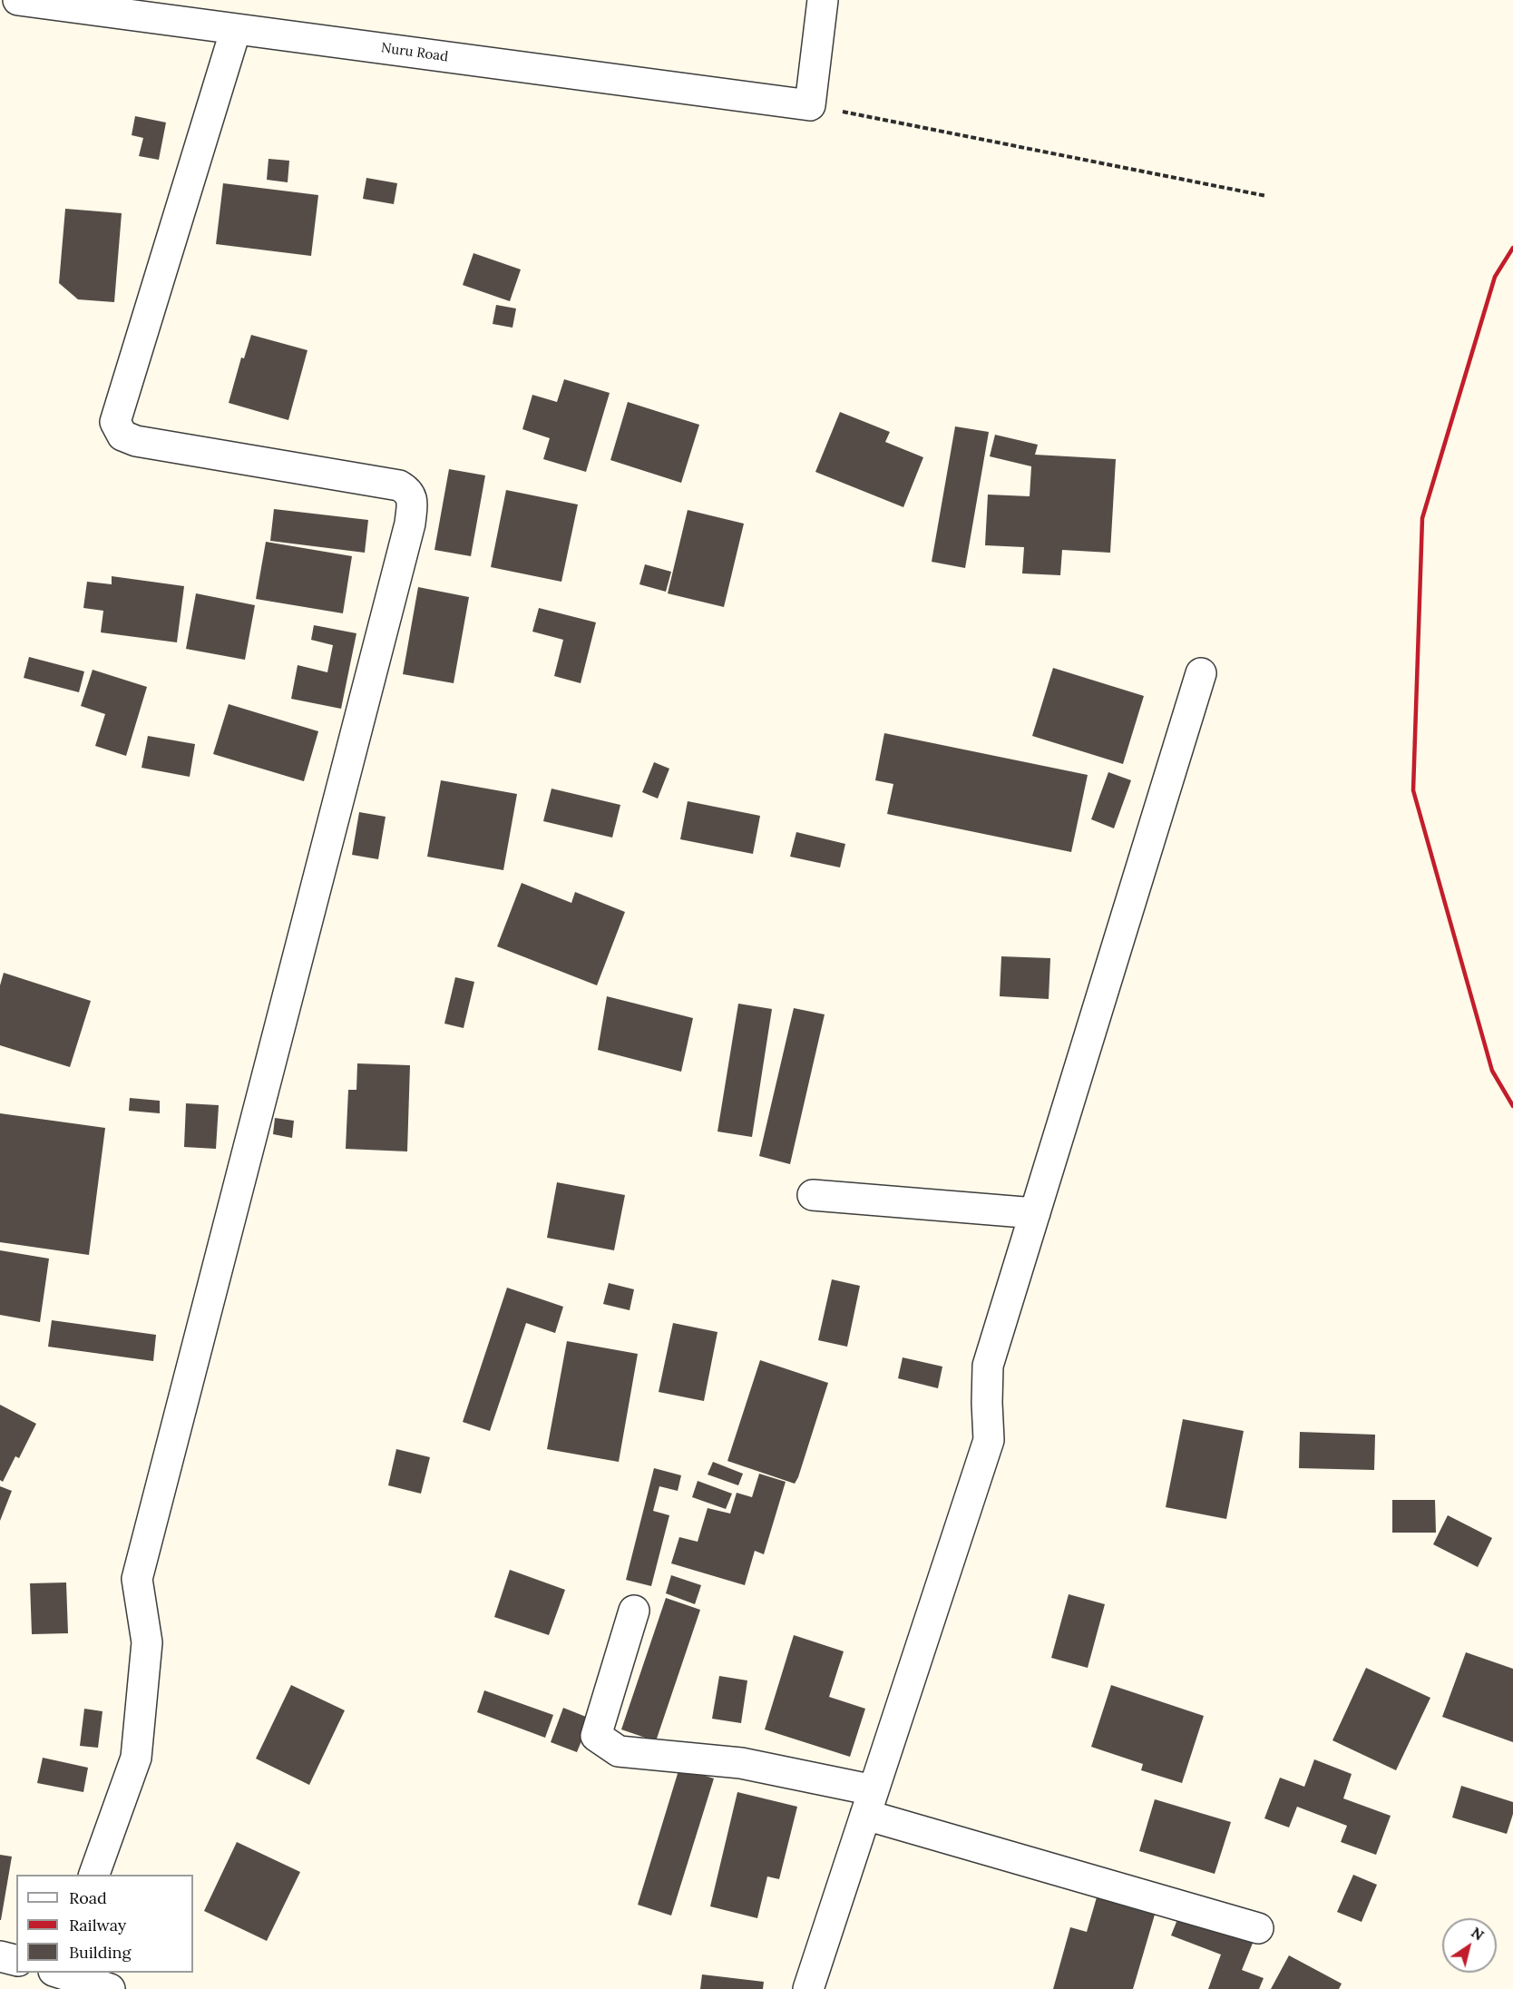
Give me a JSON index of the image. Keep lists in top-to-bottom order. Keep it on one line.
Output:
{"streets":{"street":["Nuru Road"]},"legend":["Road","Railway","Building"],"north":"top right"}
